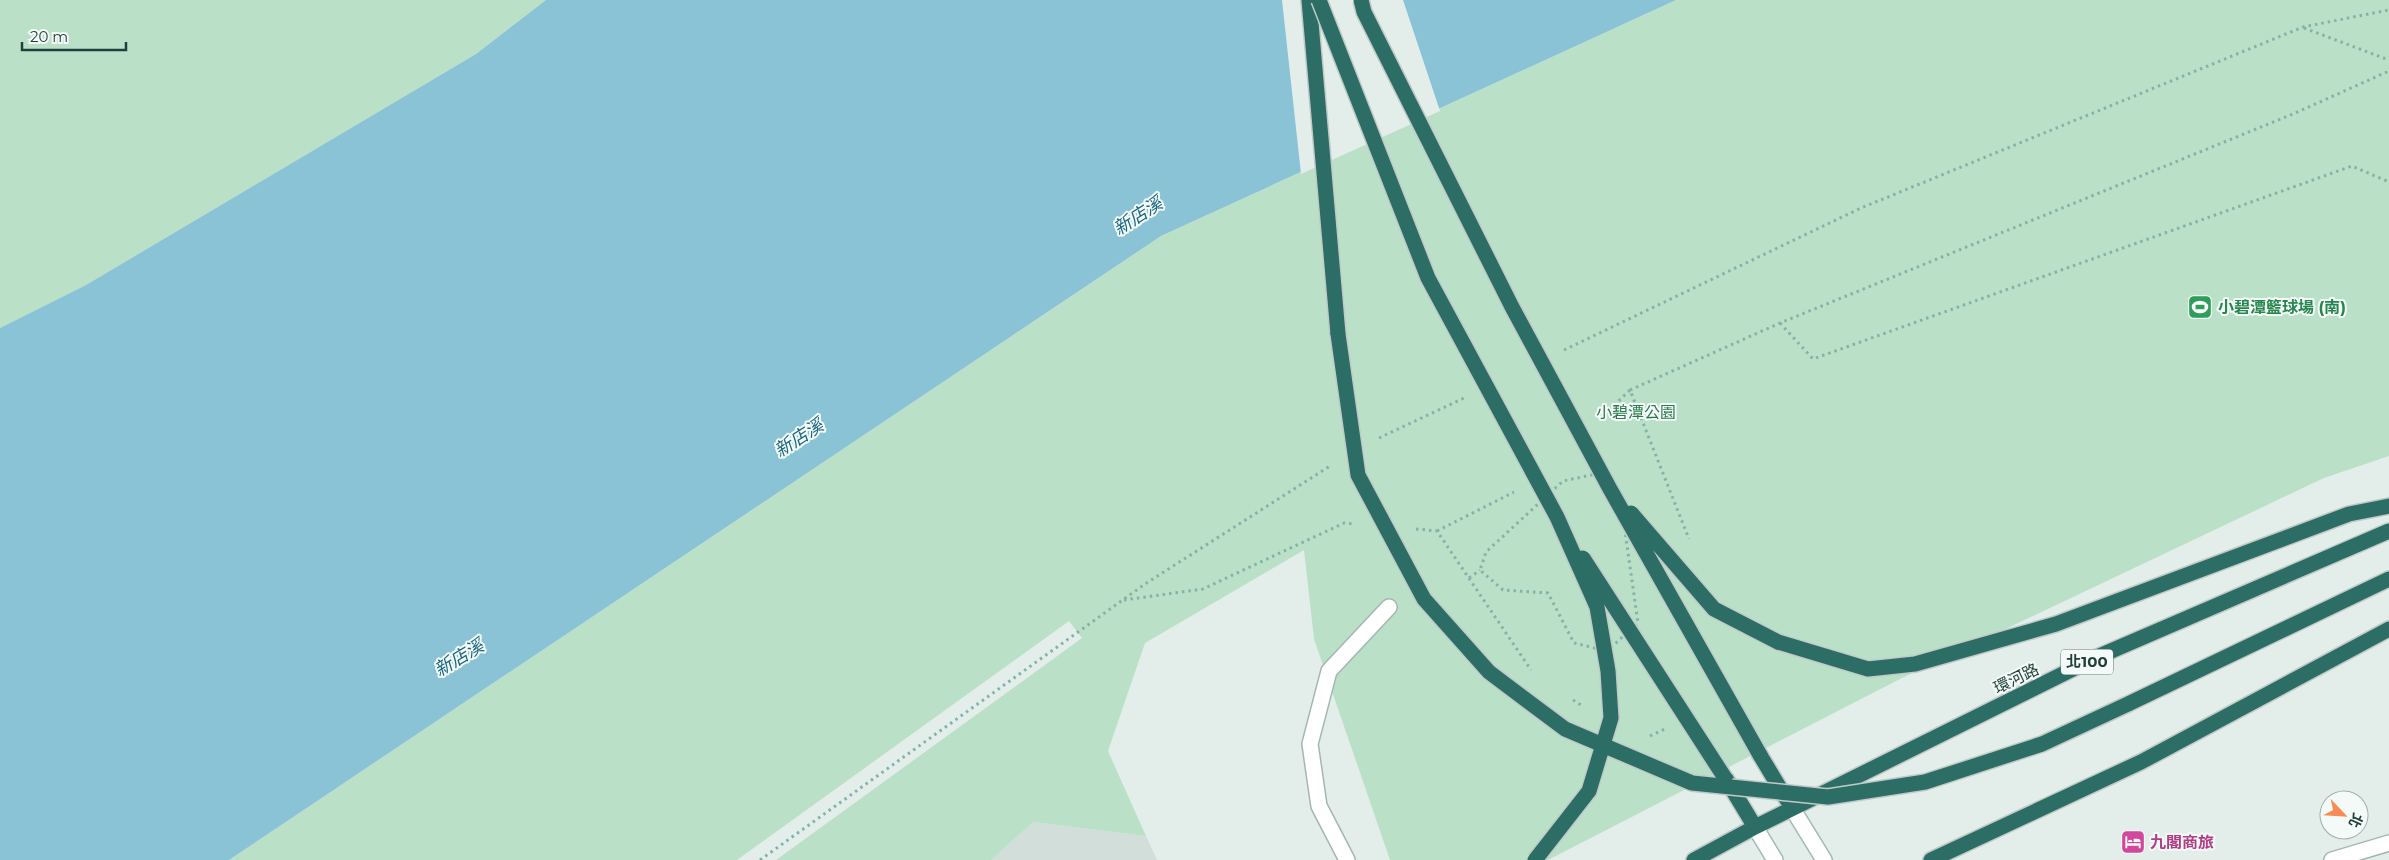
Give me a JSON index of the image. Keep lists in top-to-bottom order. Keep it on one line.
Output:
{"streets":{"highway":["北100","環河路"]},"water":["新店溪"],"parks":["小碧潭公園"],"places":{"sports":["小碧潭籃球場 (南)"],"hotel":["九閣商旅"]},"scale_bar":"20 m","north":"bottom right"}
